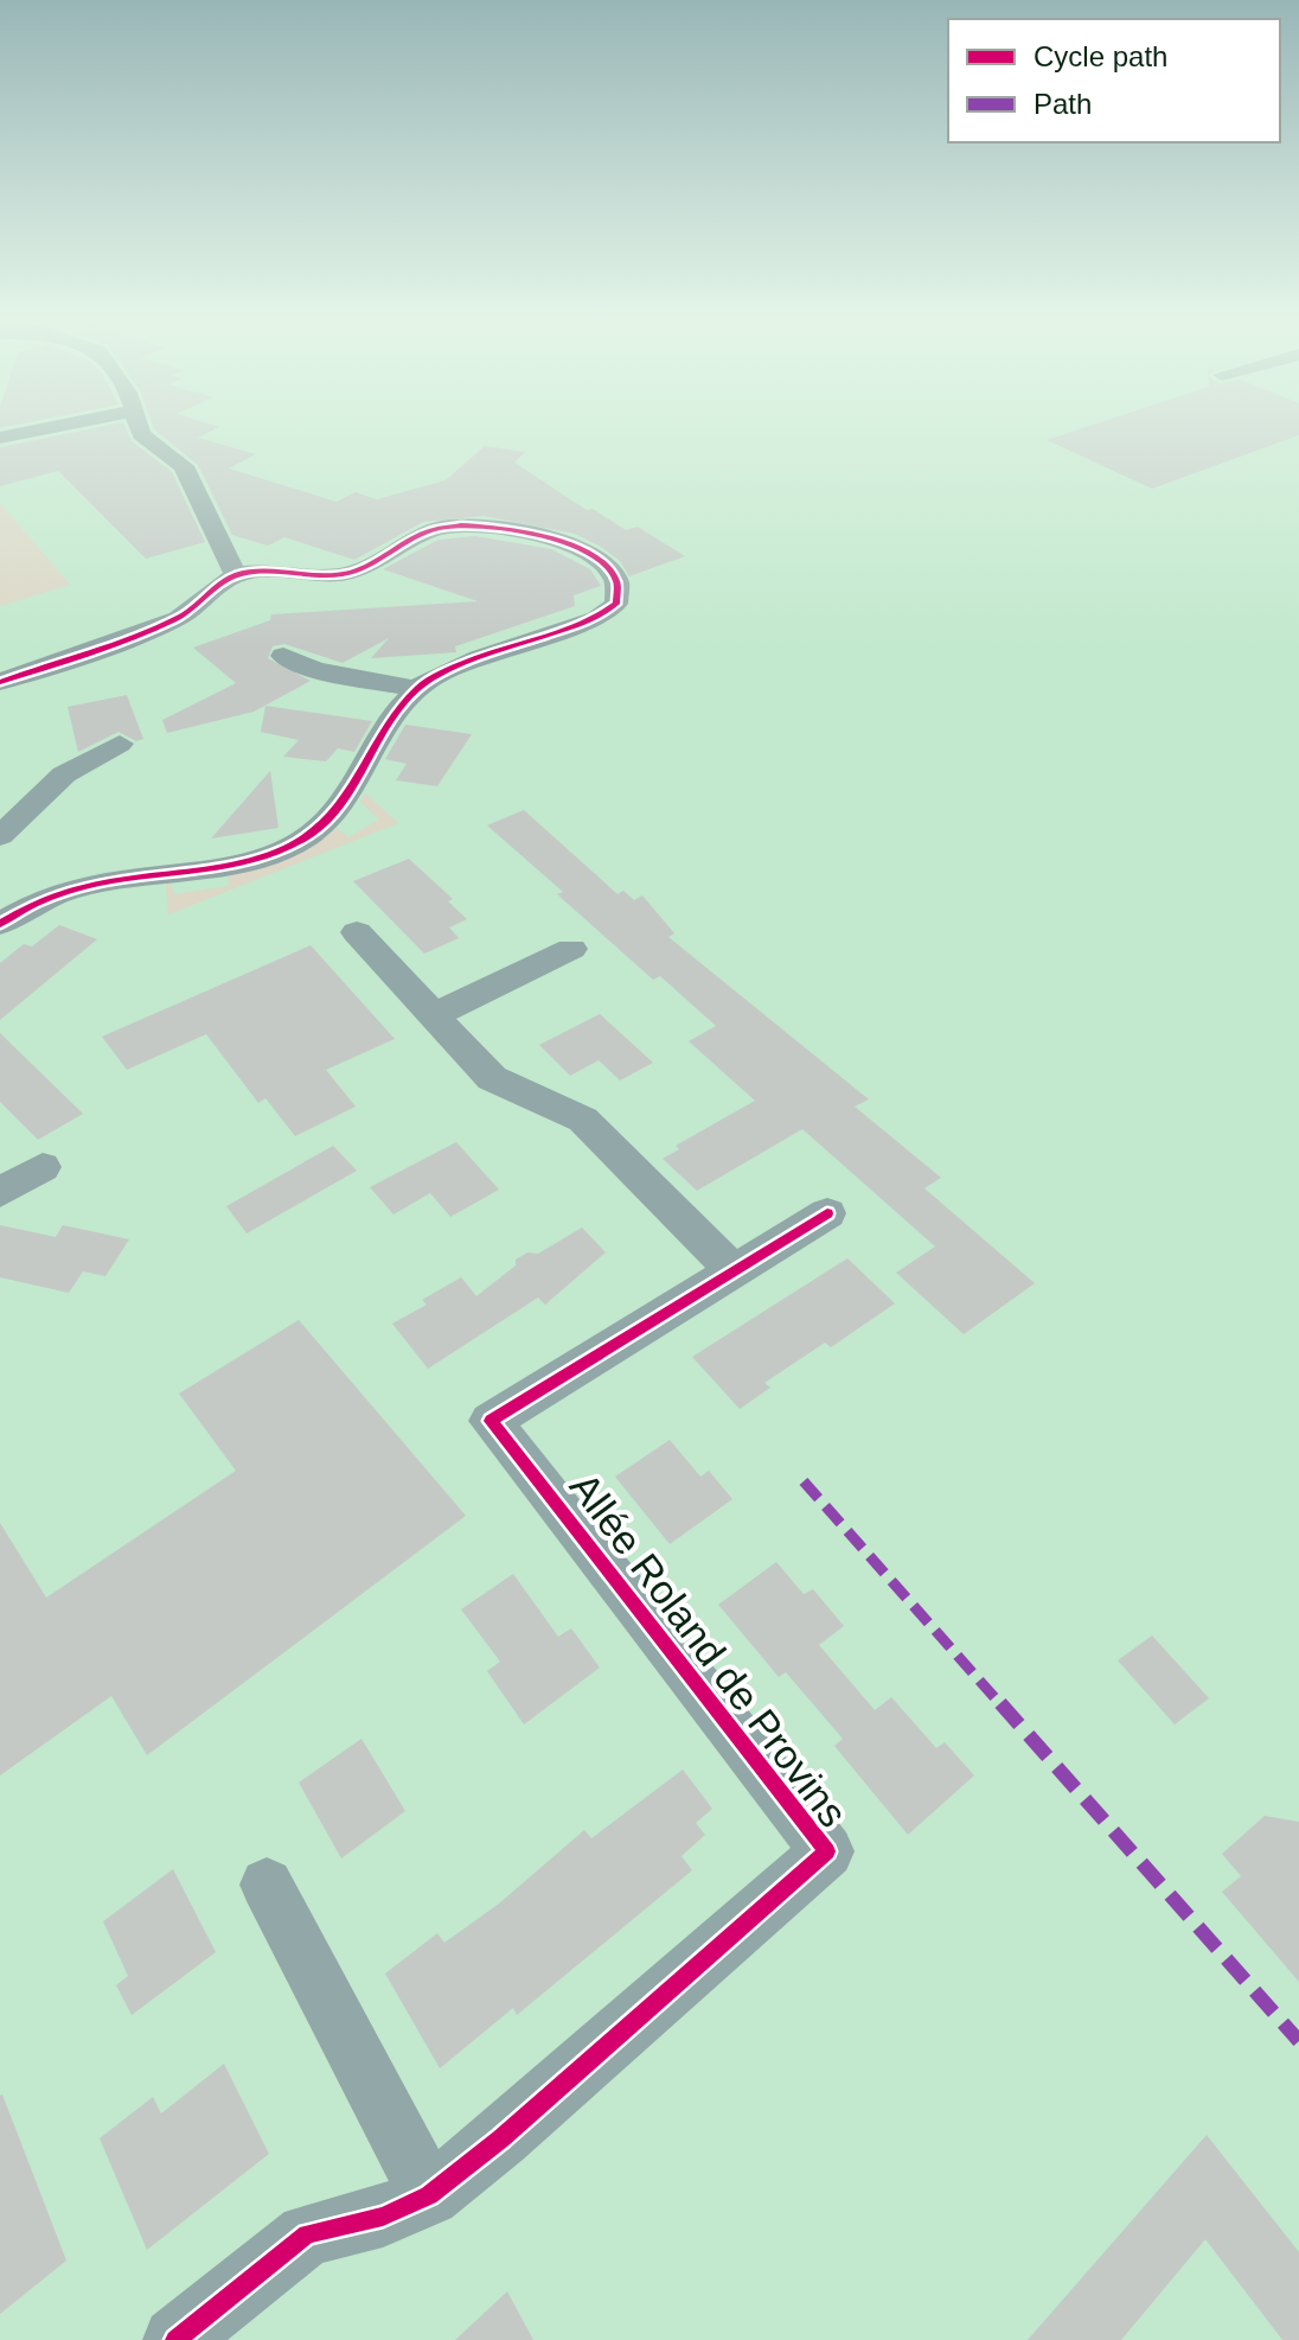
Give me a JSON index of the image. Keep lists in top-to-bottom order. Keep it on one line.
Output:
{"streets":{"street":["Allée Roland de Provins"]},"legend":["Cycle path","Path"]}
